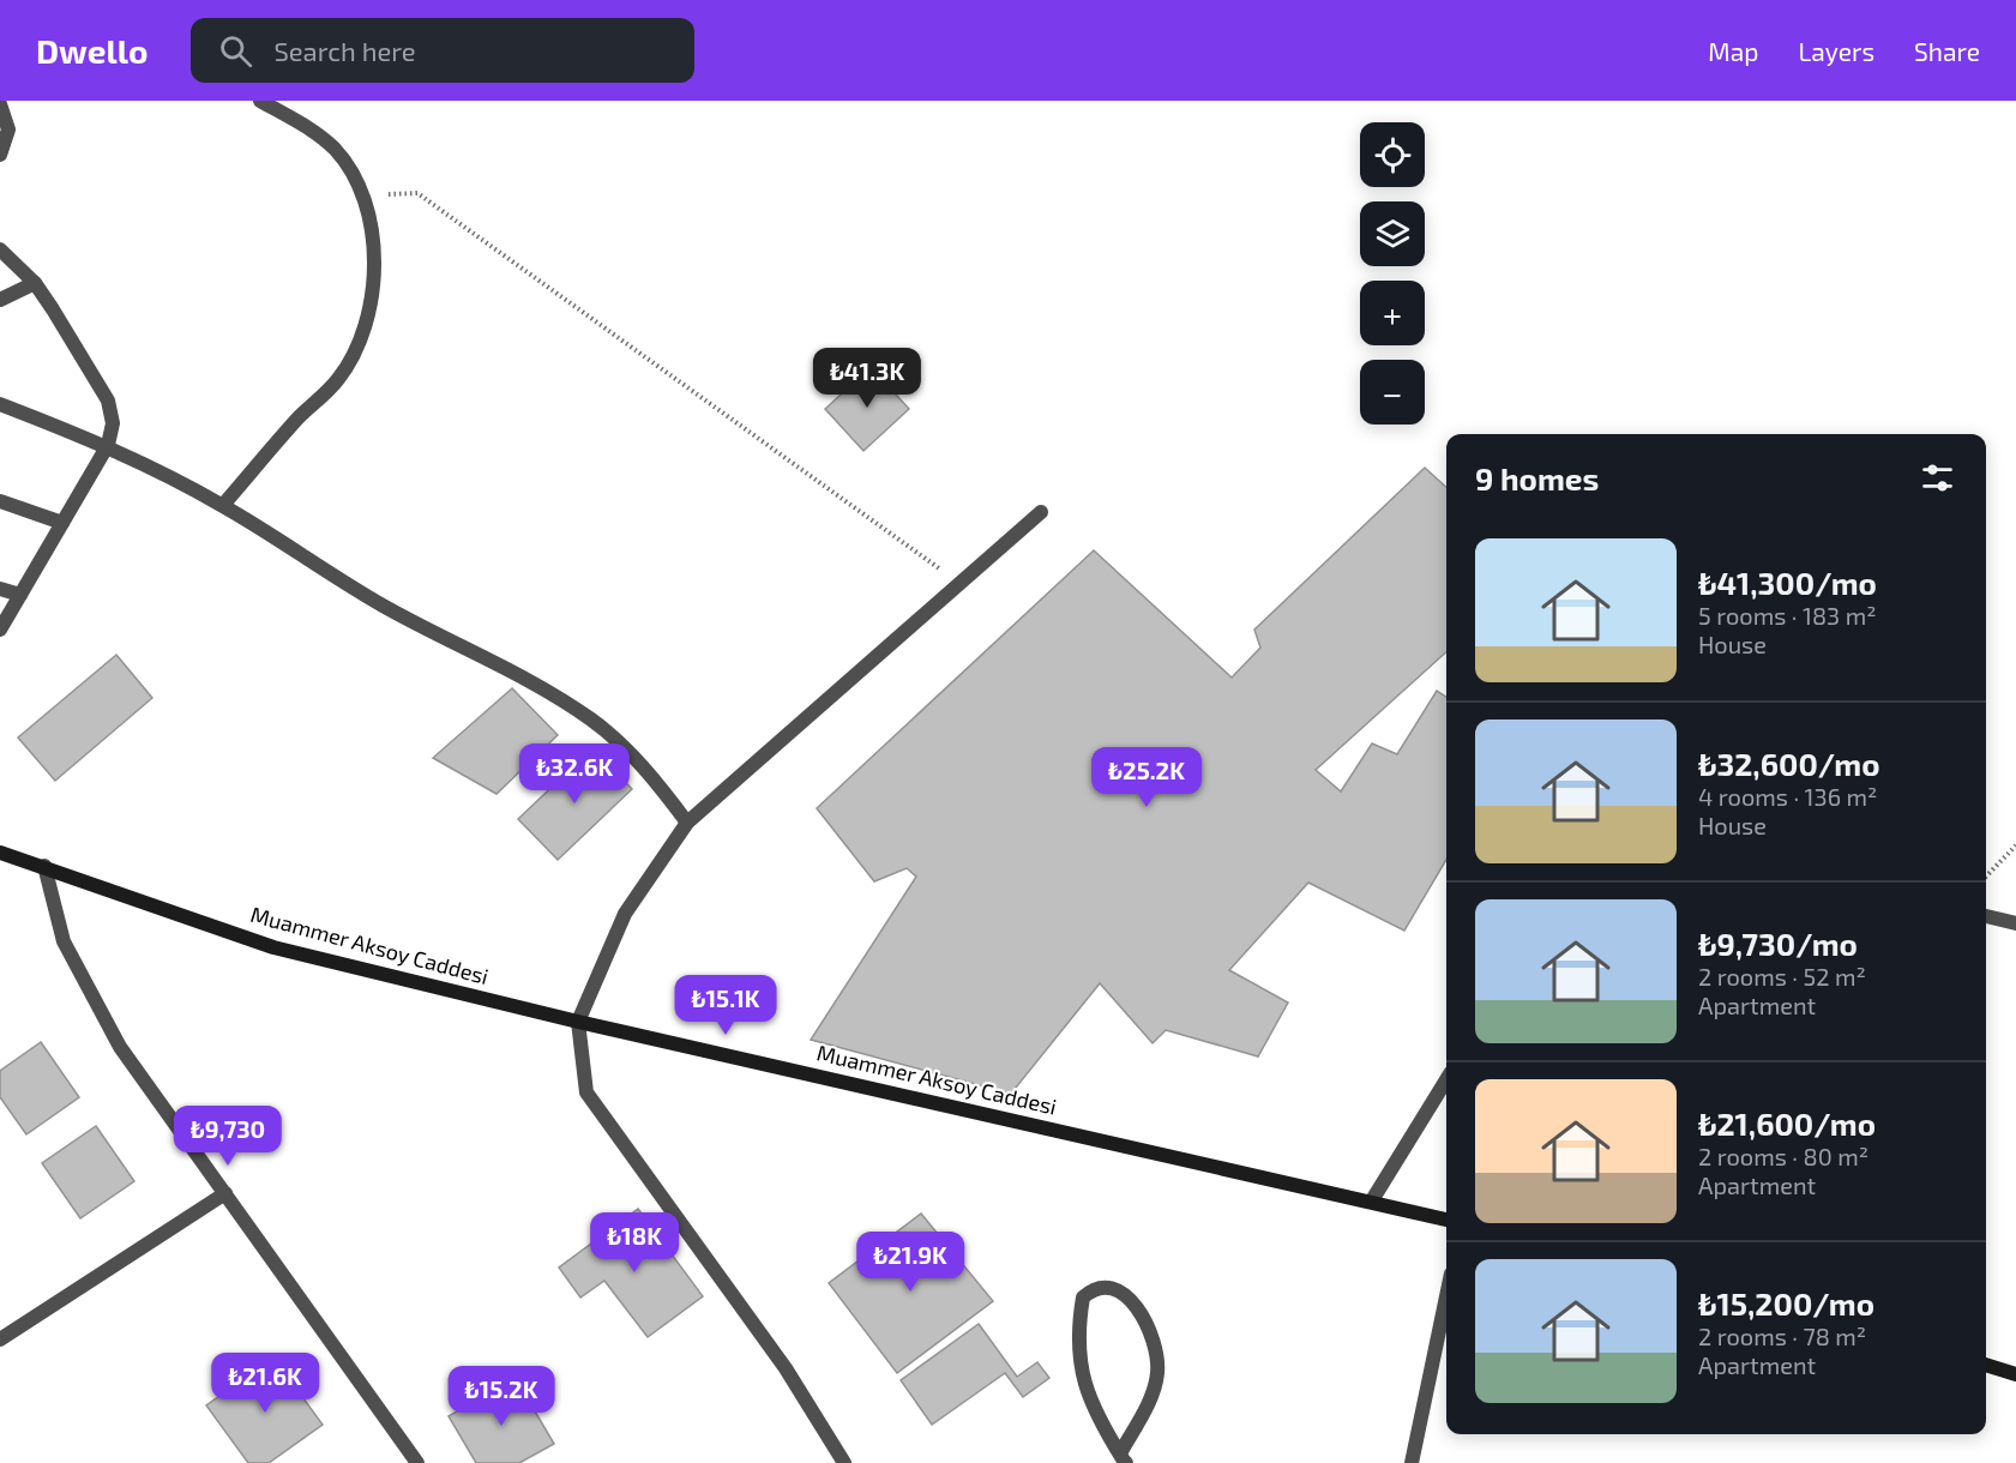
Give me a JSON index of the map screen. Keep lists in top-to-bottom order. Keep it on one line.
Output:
{"streets":{"street":["Muammer Aksoy Caddesi"]},"page":{"header":"Dwello","search":"Search here","nav":["Map","Layers","Share"],"map_buttons":["+","−"],"price":["₺41.3K","₺32.6K","₺25.2K","₺15.1K","₺9,730","₺18K","₺21.9K","₺21.6K","₺15.2K"],"heading":"9 homes","list":[{"name":"₺41,300/mo","note":"5 rooms · 183 m² · House"},{"name":"₺32,600/mo","note":"4 rooms · 136 m² · House"},{"name":"₺9,730/mo","note":"2 rooms · 52 m² · Apartment"},{"name":"₺21,600/mo","note":"2 rooms · 80 m² · Apartment"},{"name":"₺15,200/mo","note":"2 rooms · 78 m² · Apartment"}]}}
